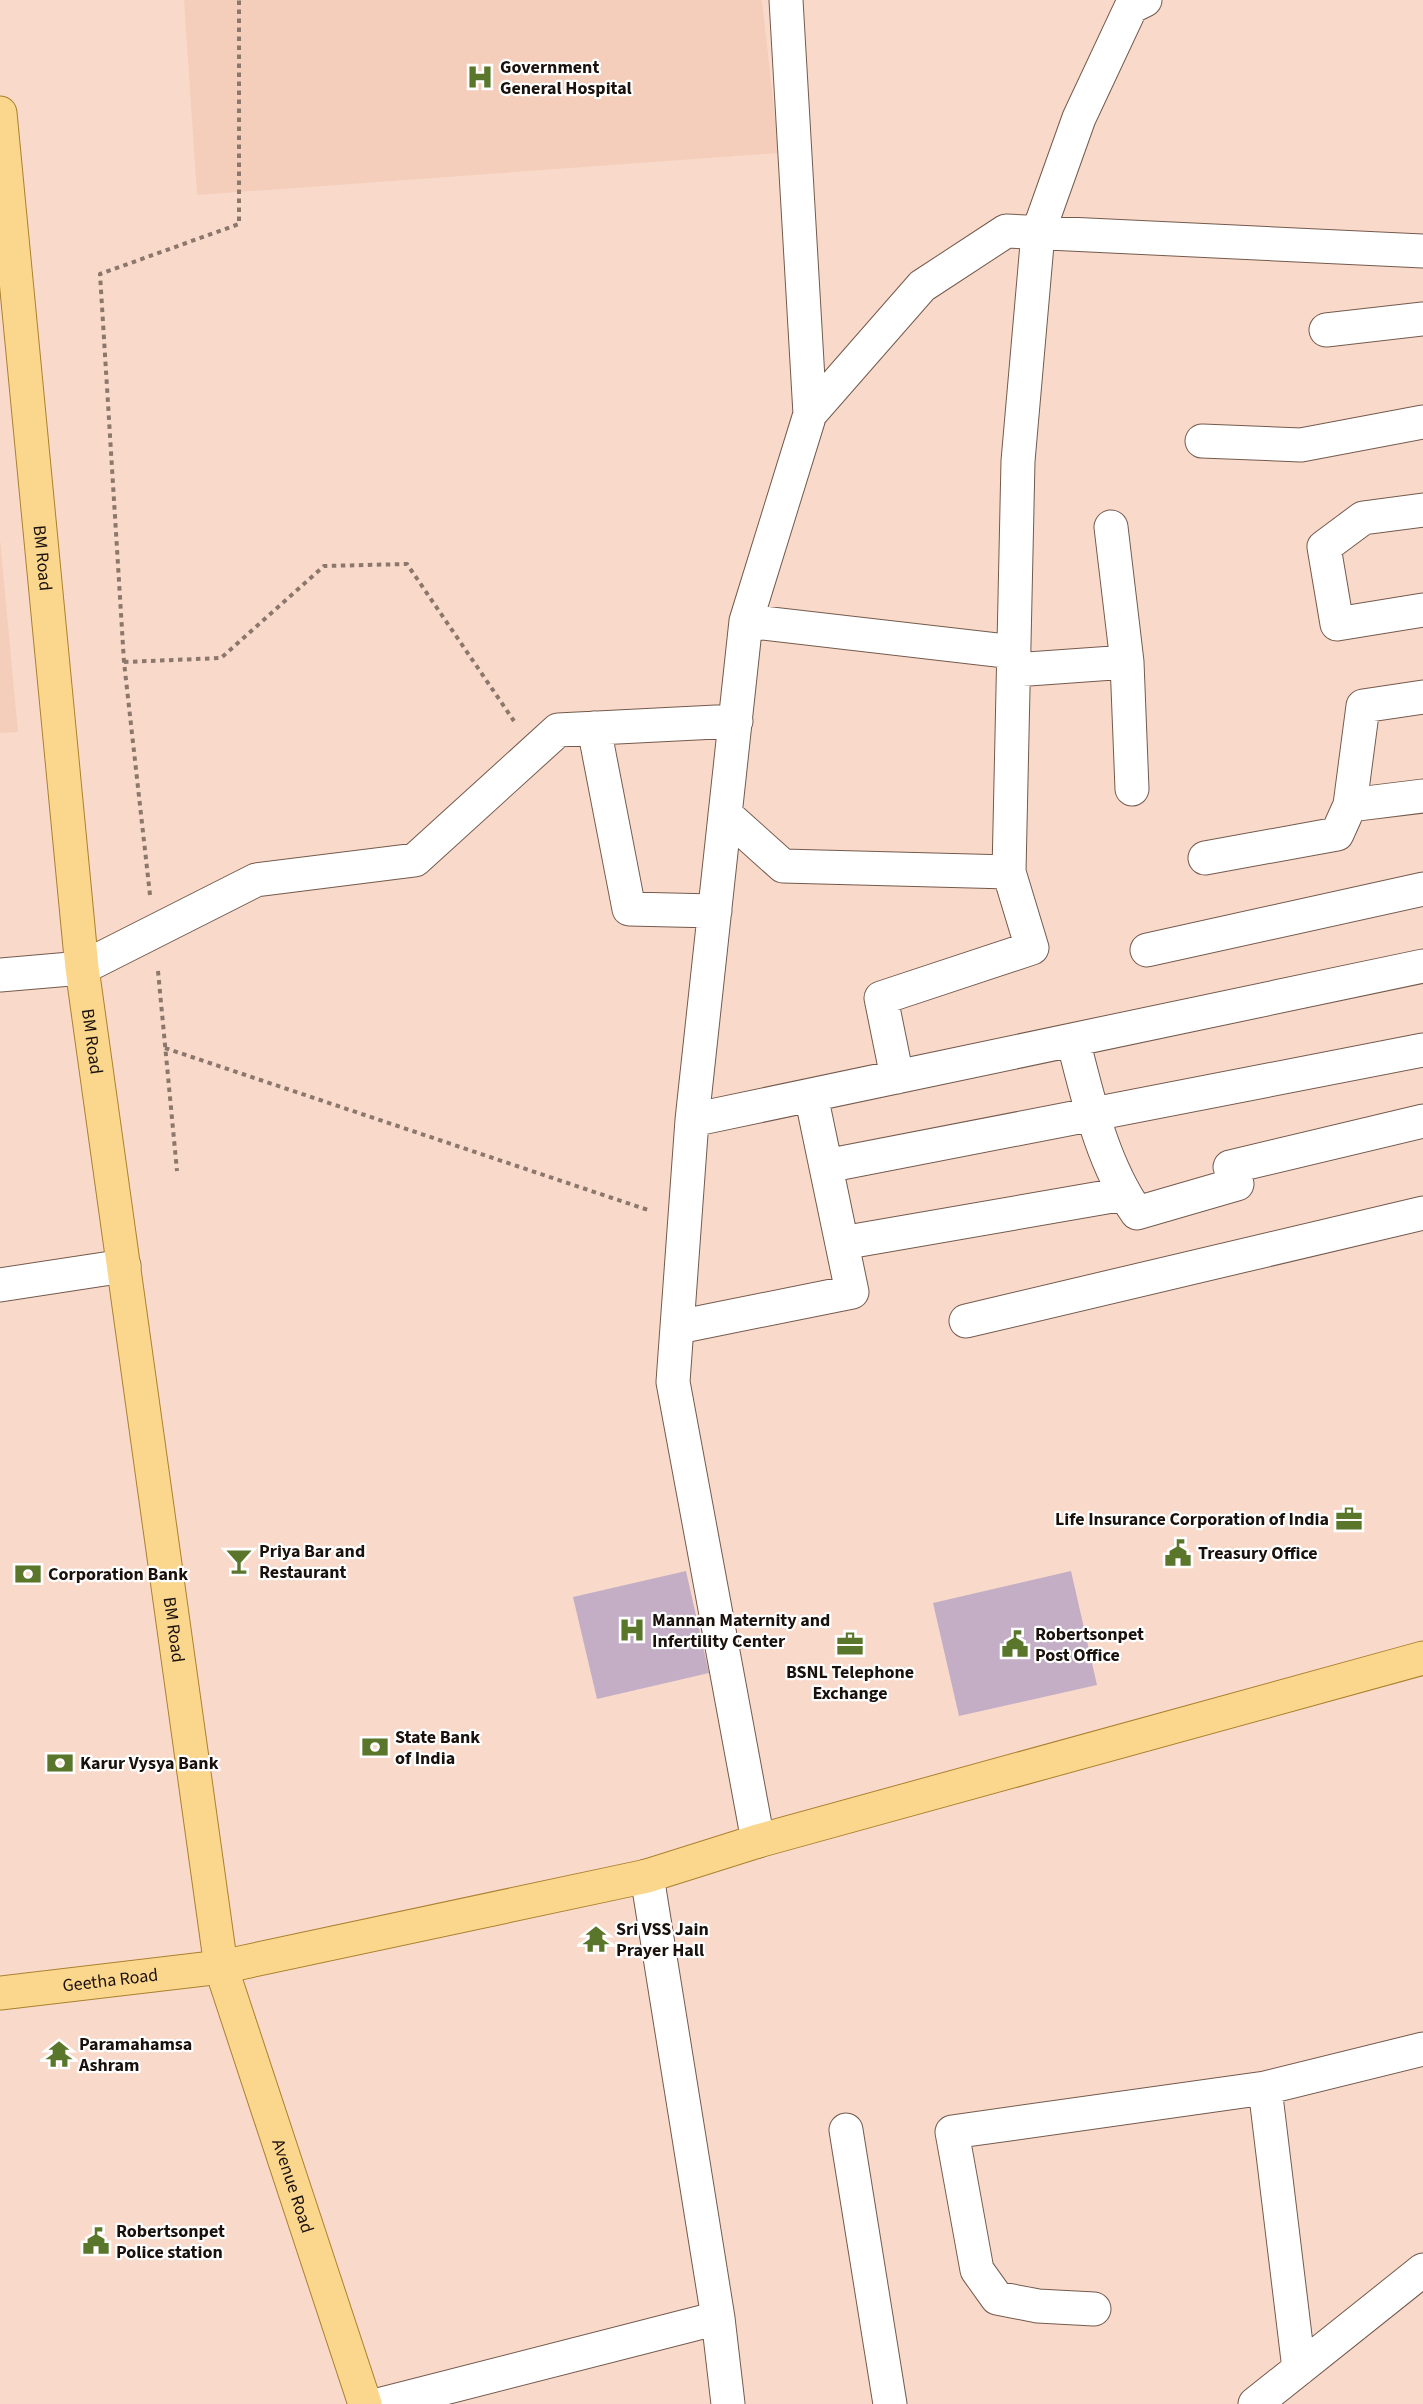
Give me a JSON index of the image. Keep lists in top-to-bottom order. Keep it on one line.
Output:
{"streets":{"main road":["BM Road","Geetha Road","Avenue Road"]},"crossings":[["BM Road","Geetha Road"],["BM Road","Avenue Road"],["Geetha Road","Avenue Road"]],"places":{"hospital":["Government General Hospital","Mannan Maternity and Infertility Center"],"office":["Life Insurance Corporation of India","BSNL Telephone Exchange"],"public building":["Treasury Office","Robertsonpet Post Office","Robertsonpet Police station"],"bar":["Priya Bar and Restaurant"],"bank":["Corporation Bank","State Bank of India","Karur Vysya Bank"],"temple":["Sri VSS Jain Prayer Hall","Paramahamsa Ashram"]}}
